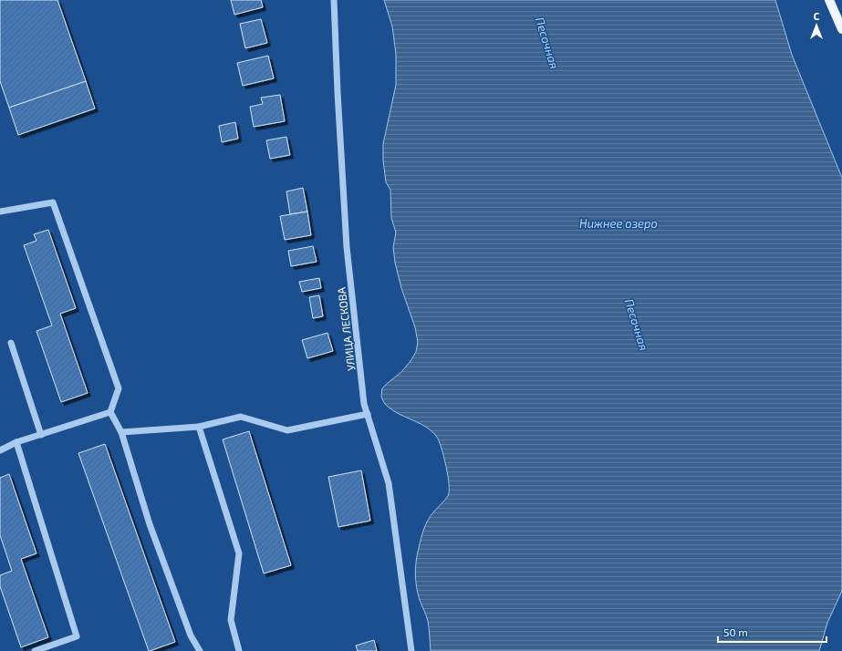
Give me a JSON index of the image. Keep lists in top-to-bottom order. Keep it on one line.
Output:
{"streets":{"street":["УЛИЦА ЛЕСКОВА"]},"water":["Песочная","Нижнее озеро"],"scale_bar":"50 m","north":"top"}
